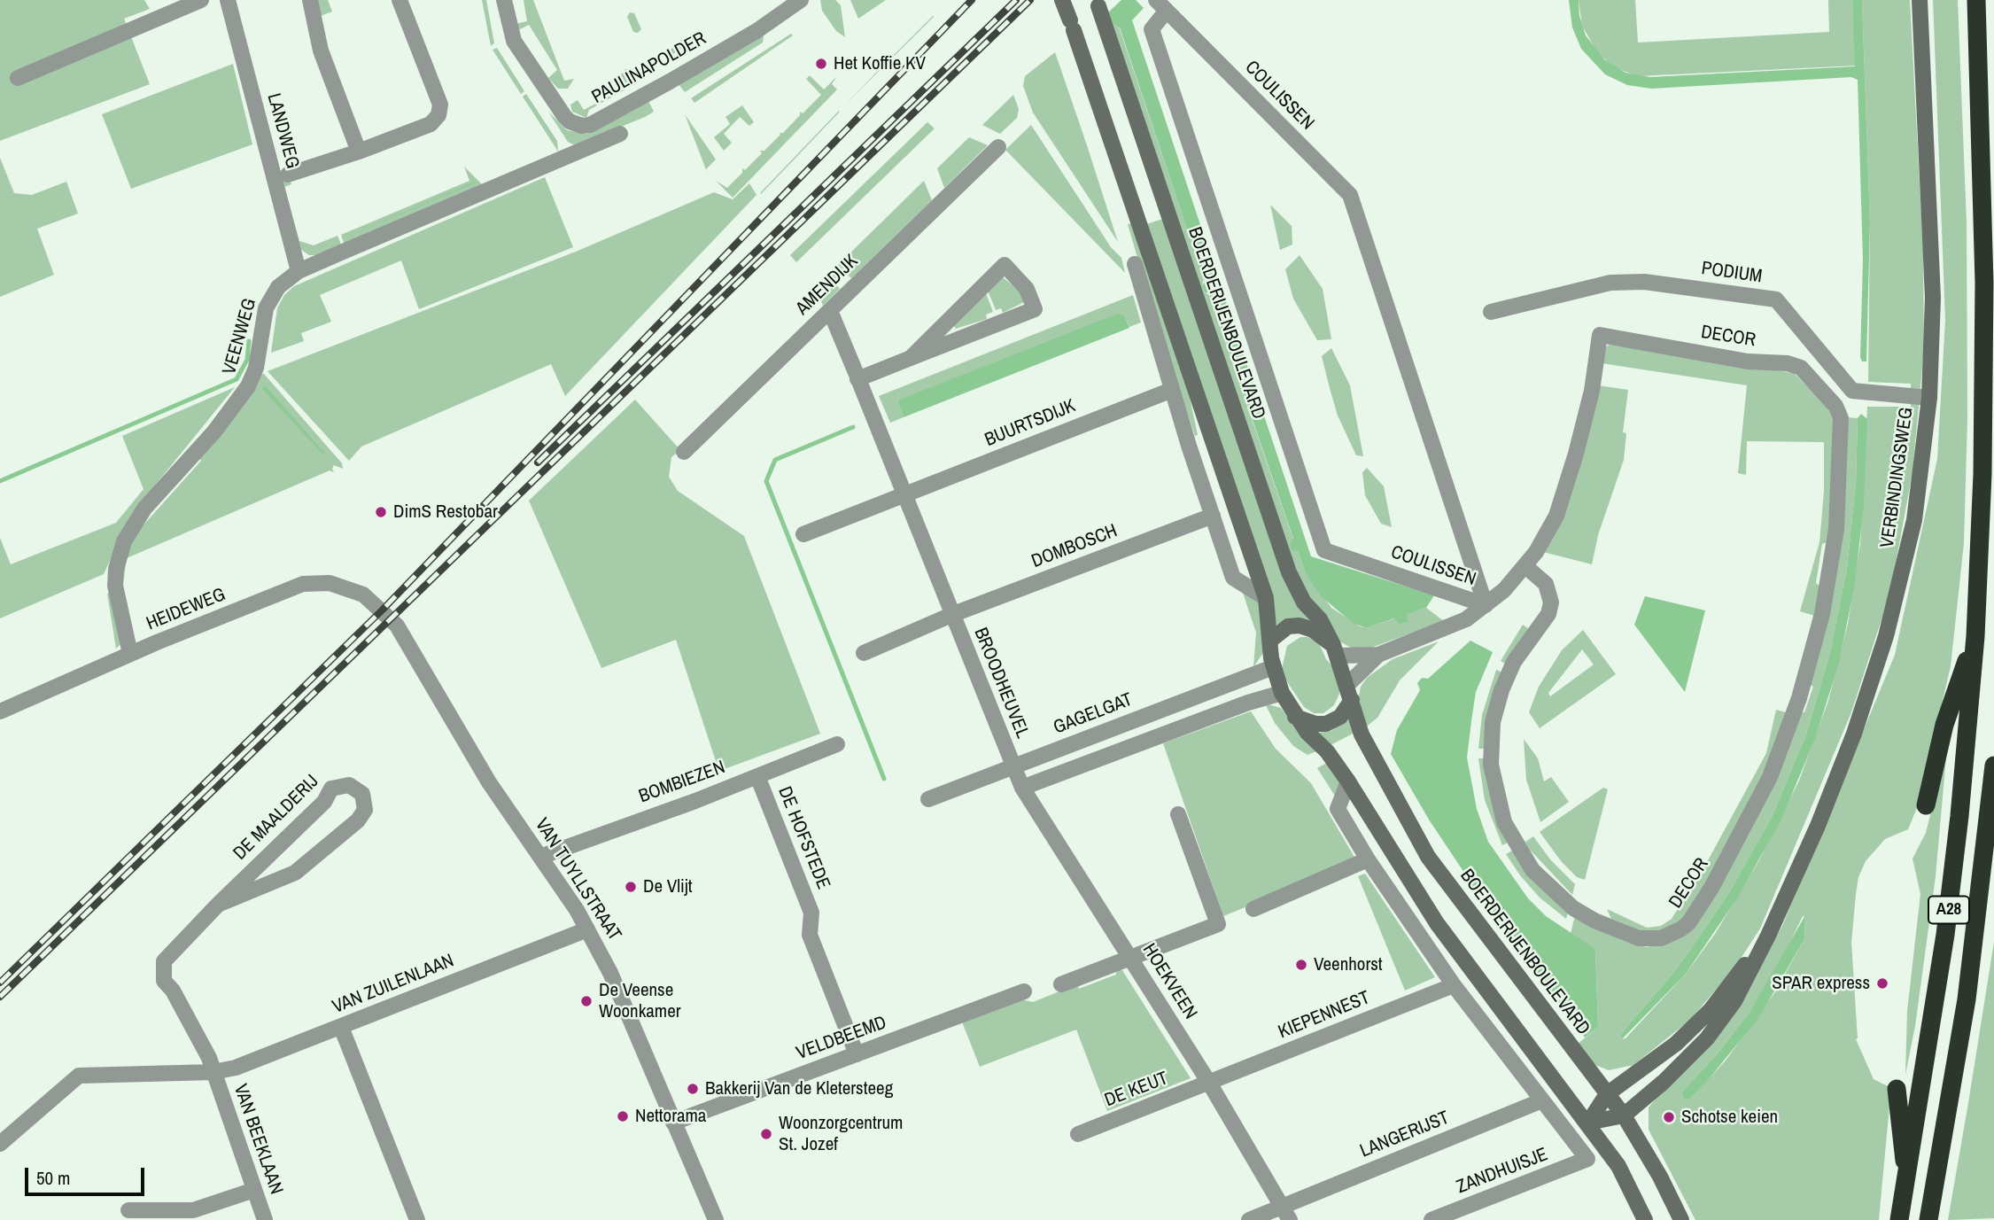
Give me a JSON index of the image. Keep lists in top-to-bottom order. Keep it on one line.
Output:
{"streets":{"highway":["A28"],"main road":["BOERDERIJENBOULEVARD","VERBINDINGSWEG"],"street":["PAULINAPOLDER","COULISSEN","LANDWEG","PODIUM","AMENDIJK","VEENWEG","DECOR","BUURTSDIJK","DOMBOSCH","HEIDEWEG","BROODHEUVEL","GAGELGAT","BOMBIEZEN","DE MAALDERIJ","DE HOFSTEDE","VAN TUYLLSTRAAT","HOEKVEEN","VAN ZUILENLAAN","KIEPENNEST","VELDBEEMD","DE KEUT","LANGERIJST","VAN BEEKLAAN","ZANDHUISJE"]},"crossings":[["LANDWEG","VEENWEG"],["AMENDIJK","BROODHEUVEL"],["BOERDERIJENBOULEVARD","VERBINDINGSWEG"],["BOERDERIJENBOULEVARD","GAGELGAT"],["VEENWEG","HEIDEWEG"],["BUURTSDIJK","BROODHEUVEL"],["DOMBOSCH","BROODHEUVEL"],["HEIDEWEG","VAN TUYLLSTRAAT"],["BROODHEUVEL","GAGELGAT"],["BROODHEUVEL","HOEKVEEN"],["GAGELGAT","HOEKVEEN"],["BOMBIEZEN","DE HOFSTEDE"],["BOMBIEZEN","VAN TUYLLSTRAAT"],["DE MAALDERIJ","VAN ZUILENLAAN"],["DE MAALDERIJ","VAN BEEKLAAN"],["DE HOFSTEDE","VELDBEEMD"],["VAN TUYLLSTRAAT","VAN ZUILENLAAN"],["VAN TUYLLSTRAAT","VELDBEEMD"],["HOEKVEEN","KIEPENNEST"],["HOEKVEEN","DE KEUT"],["HOEKVEEN","LANGERIJST"],["VAN ZUILENLAAN","VAN BEEKLAAN"],["KIEPENNEST","DE KEUT"],["LANGERIJST","ZANDHUISJE"]],"places":["Het Koffie KV","DimS Restobar","De Vlijt","Veenhorst","SPAR express","De Veense Woonkamer","Bakkerij Van de Kletersteeg","Nettorama","Schotse keien","Woonzorgcentrum St. Jozef"],"scale_bar":"50 m"}
